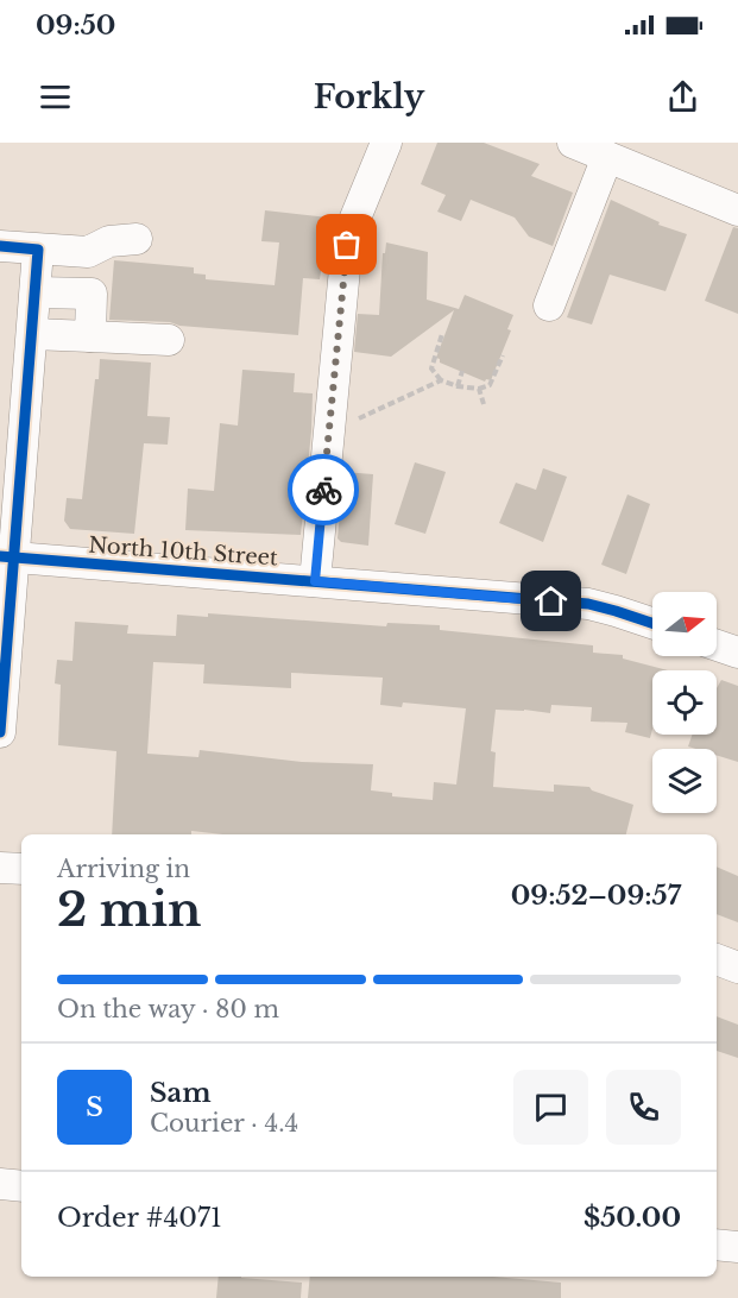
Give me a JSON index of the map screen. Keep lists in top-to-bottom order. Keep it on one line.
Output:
{"streets":{"street":["North 10th Street"]},"north":"right","page":{"status":"09:50","header":"Forkly","heading":["2 min","Arriving in","09:52–09:57"],"panel":["Sam","Courier · 4.4","Order #4071","$50.00"],"bar":"On the way · 80 m","round":"S"}}
